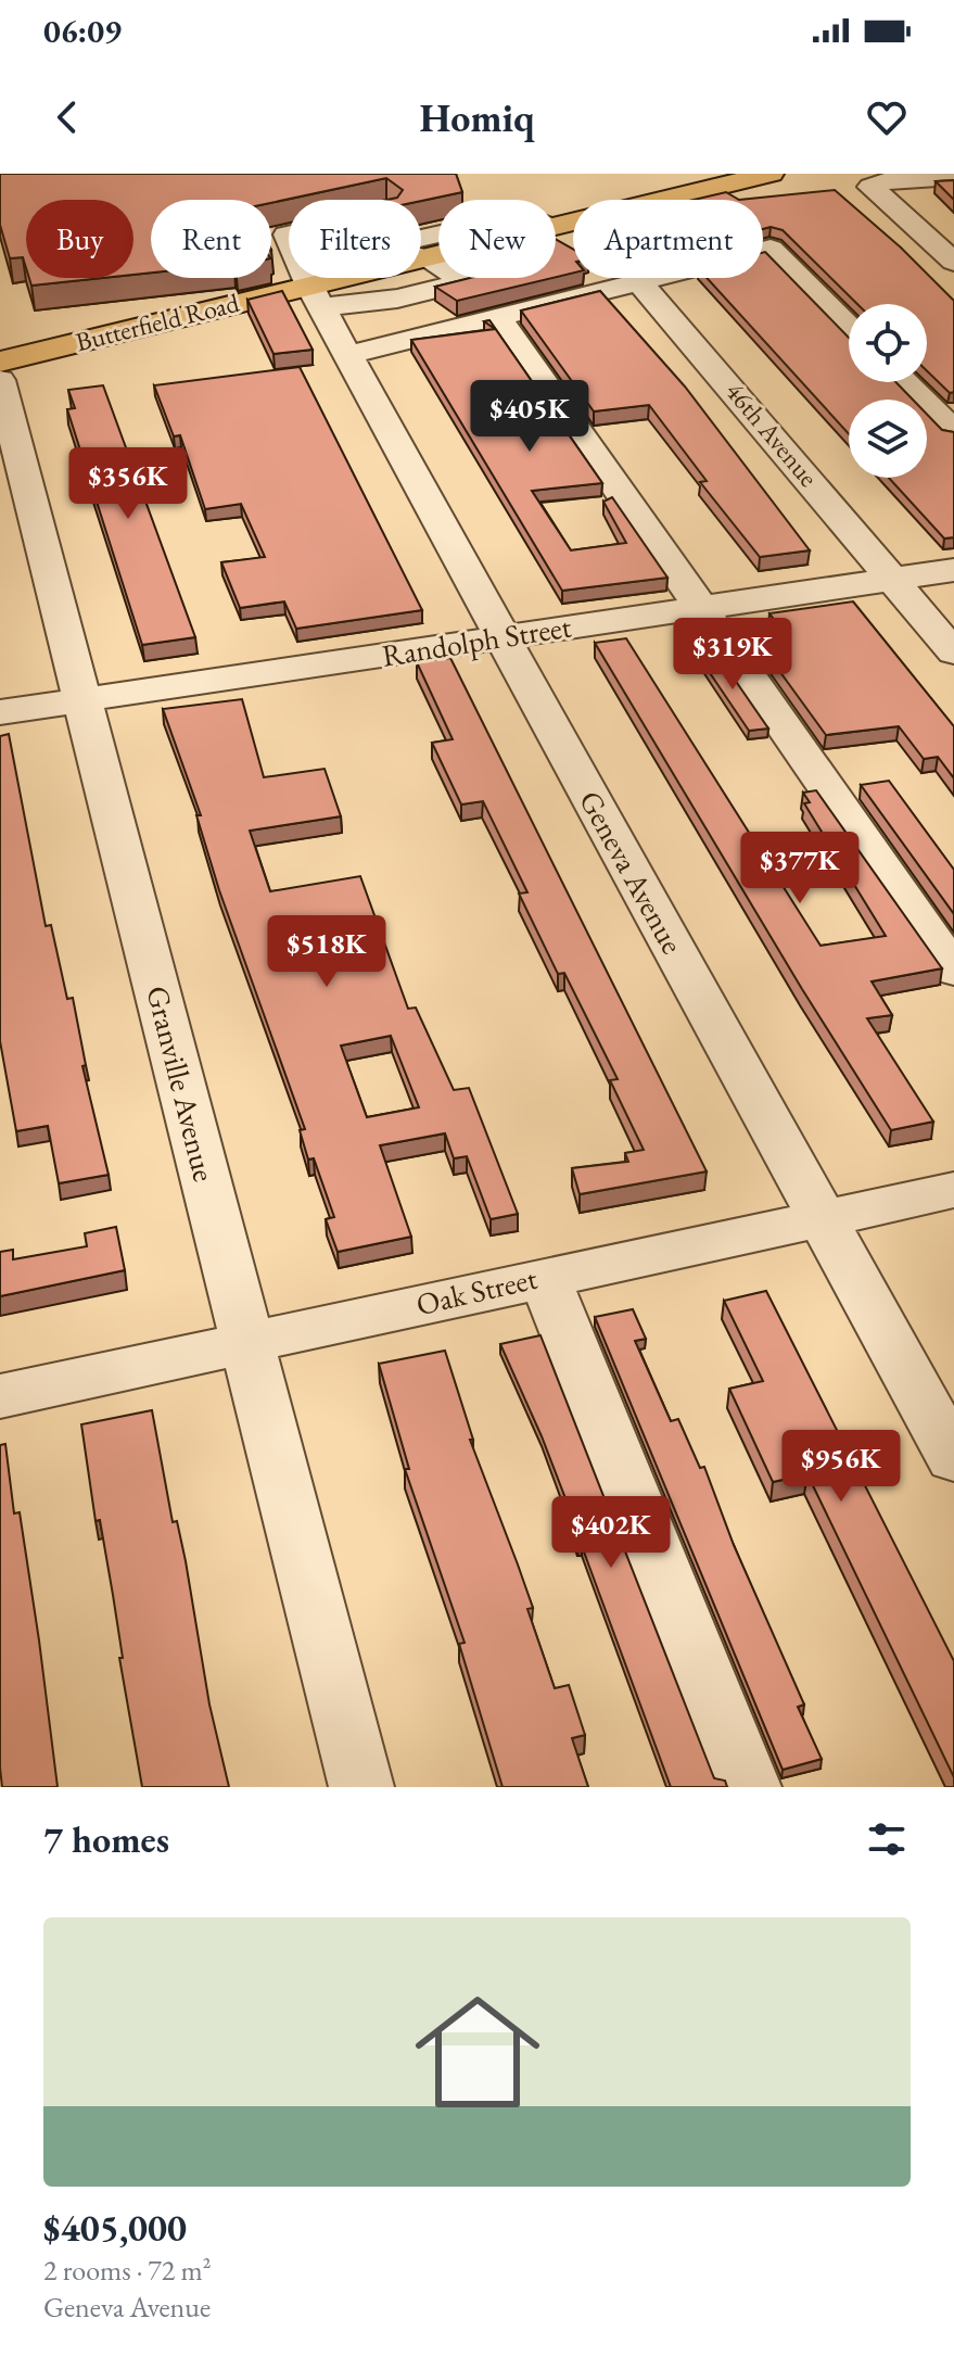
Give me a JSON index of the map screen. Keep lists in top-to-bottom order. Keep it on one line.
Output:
{"streets":{"main road":["Butterfield Road"],"street":["46th Avenue","Randolph Street","Geneva Avenue","Granville Avenue","Oak Street"]},"crossings":[["Butterfield Road","Geneva Avenue"],["46th Avenue","Randolph Street"],["Randolph Street","Geneva Avenue"],["Randolph Street","Granville Avenue"],["Geneva Avenue","Oak Street"],["Granville Avenue","Oak Street"]],"page":{"status":"06:09","header":"Homiq","chip":["Buy","Rent","Filters","New","Apartment"],"price":["$405K","$356K","$319K","$377K","$518K","$956K","$402K"],"heading":"7 homes","list":[{"name":"$405,000","note":"2 rooms · 72 m² · Geneva Avenue"}]}}
